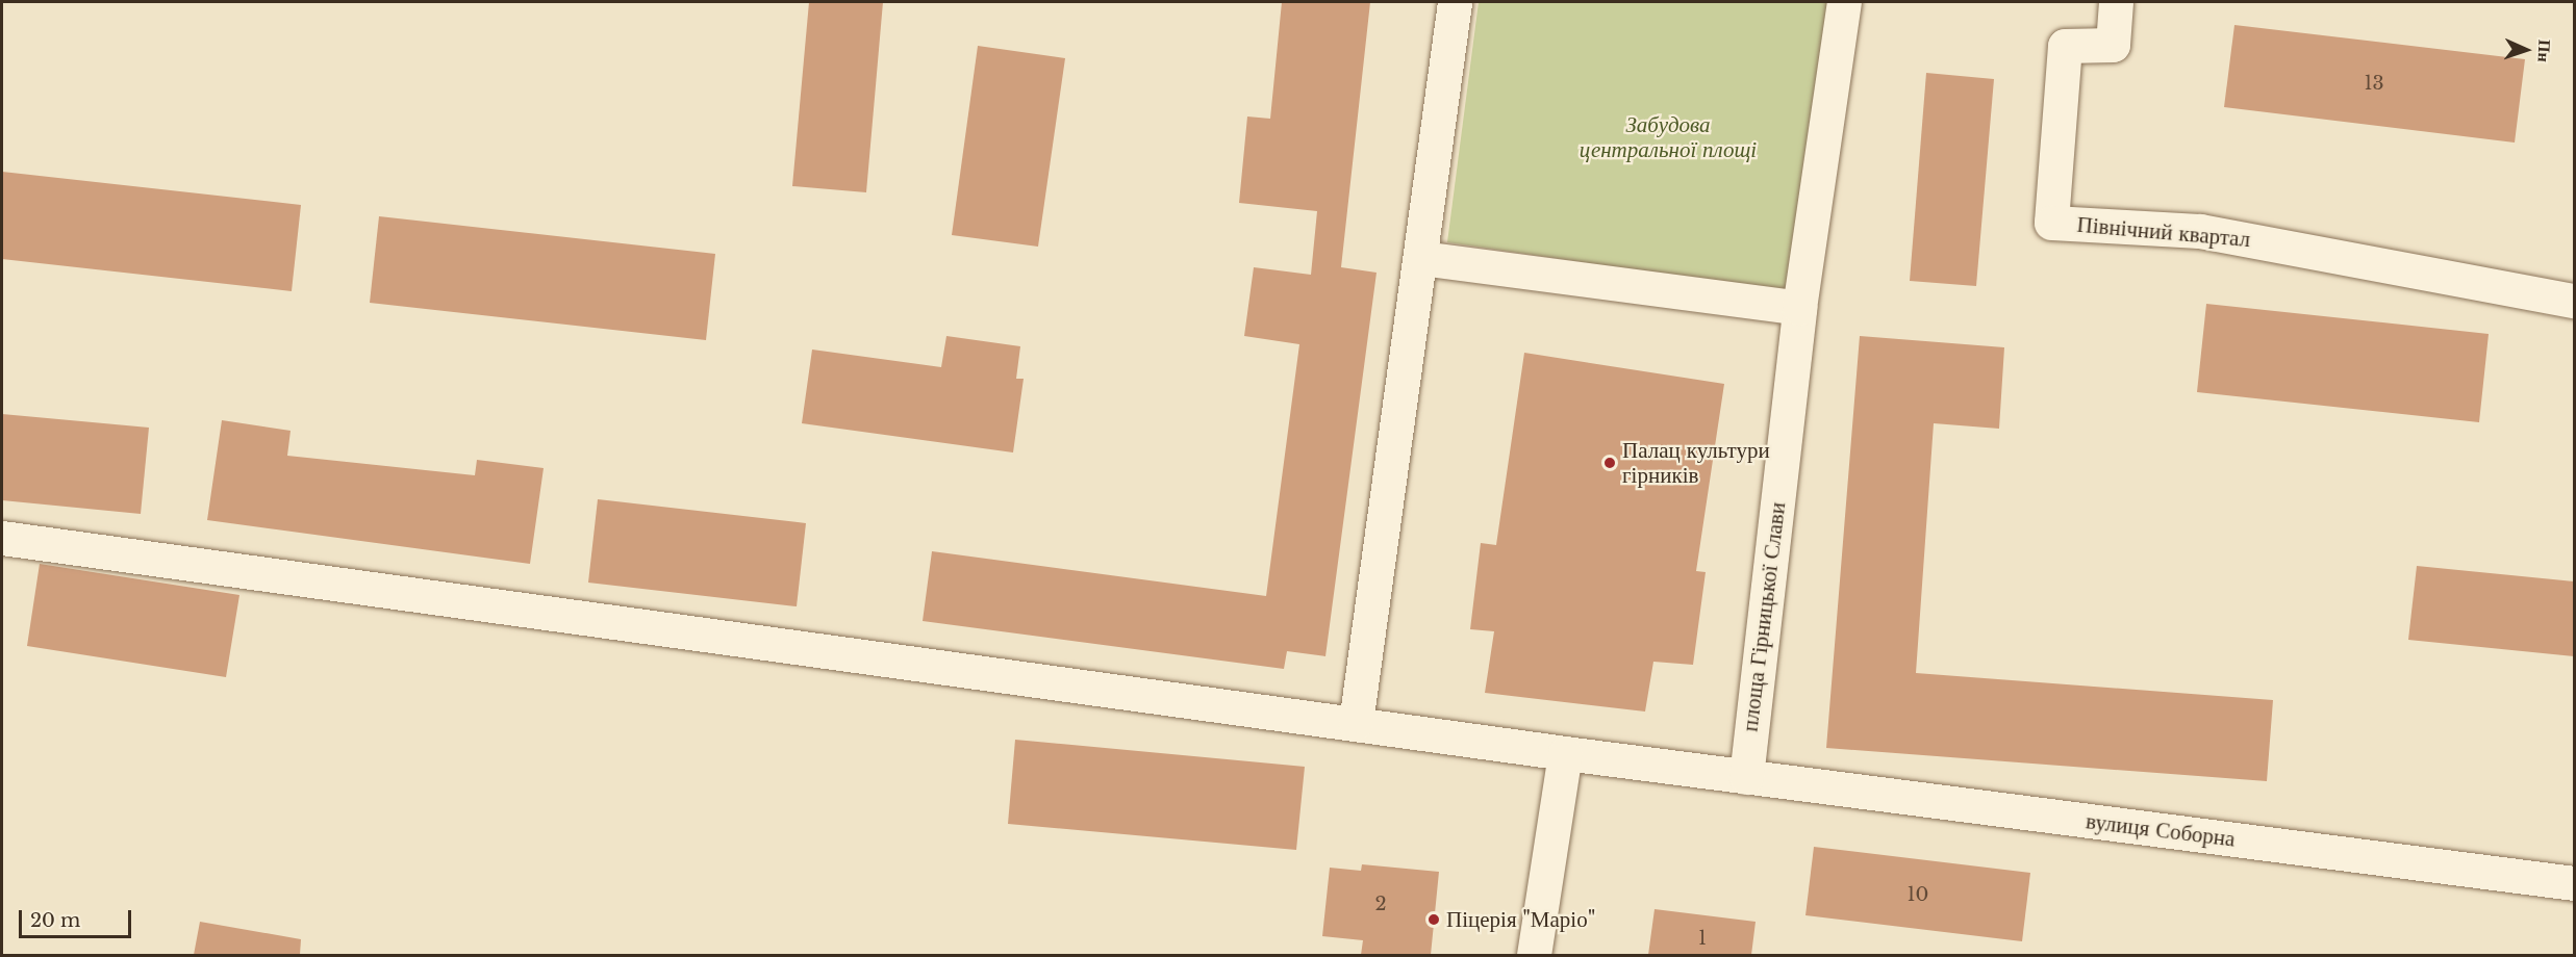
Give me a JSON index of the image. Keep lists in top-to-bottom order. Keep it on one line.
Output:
{"streets":{"street":["Північний квартал","площа Гірницької Слави","вулиця Соборна"]},"crossings":[["площа Гірницької Слави","вулиця Соборна"]],"parks":["Забудова центральної площі"],"places":["Палац культури гірників","Піцерія \"Маріо\""],"house_numbers":["13","10","2","1"],"scale_bar":"20 m","north":"right"}
